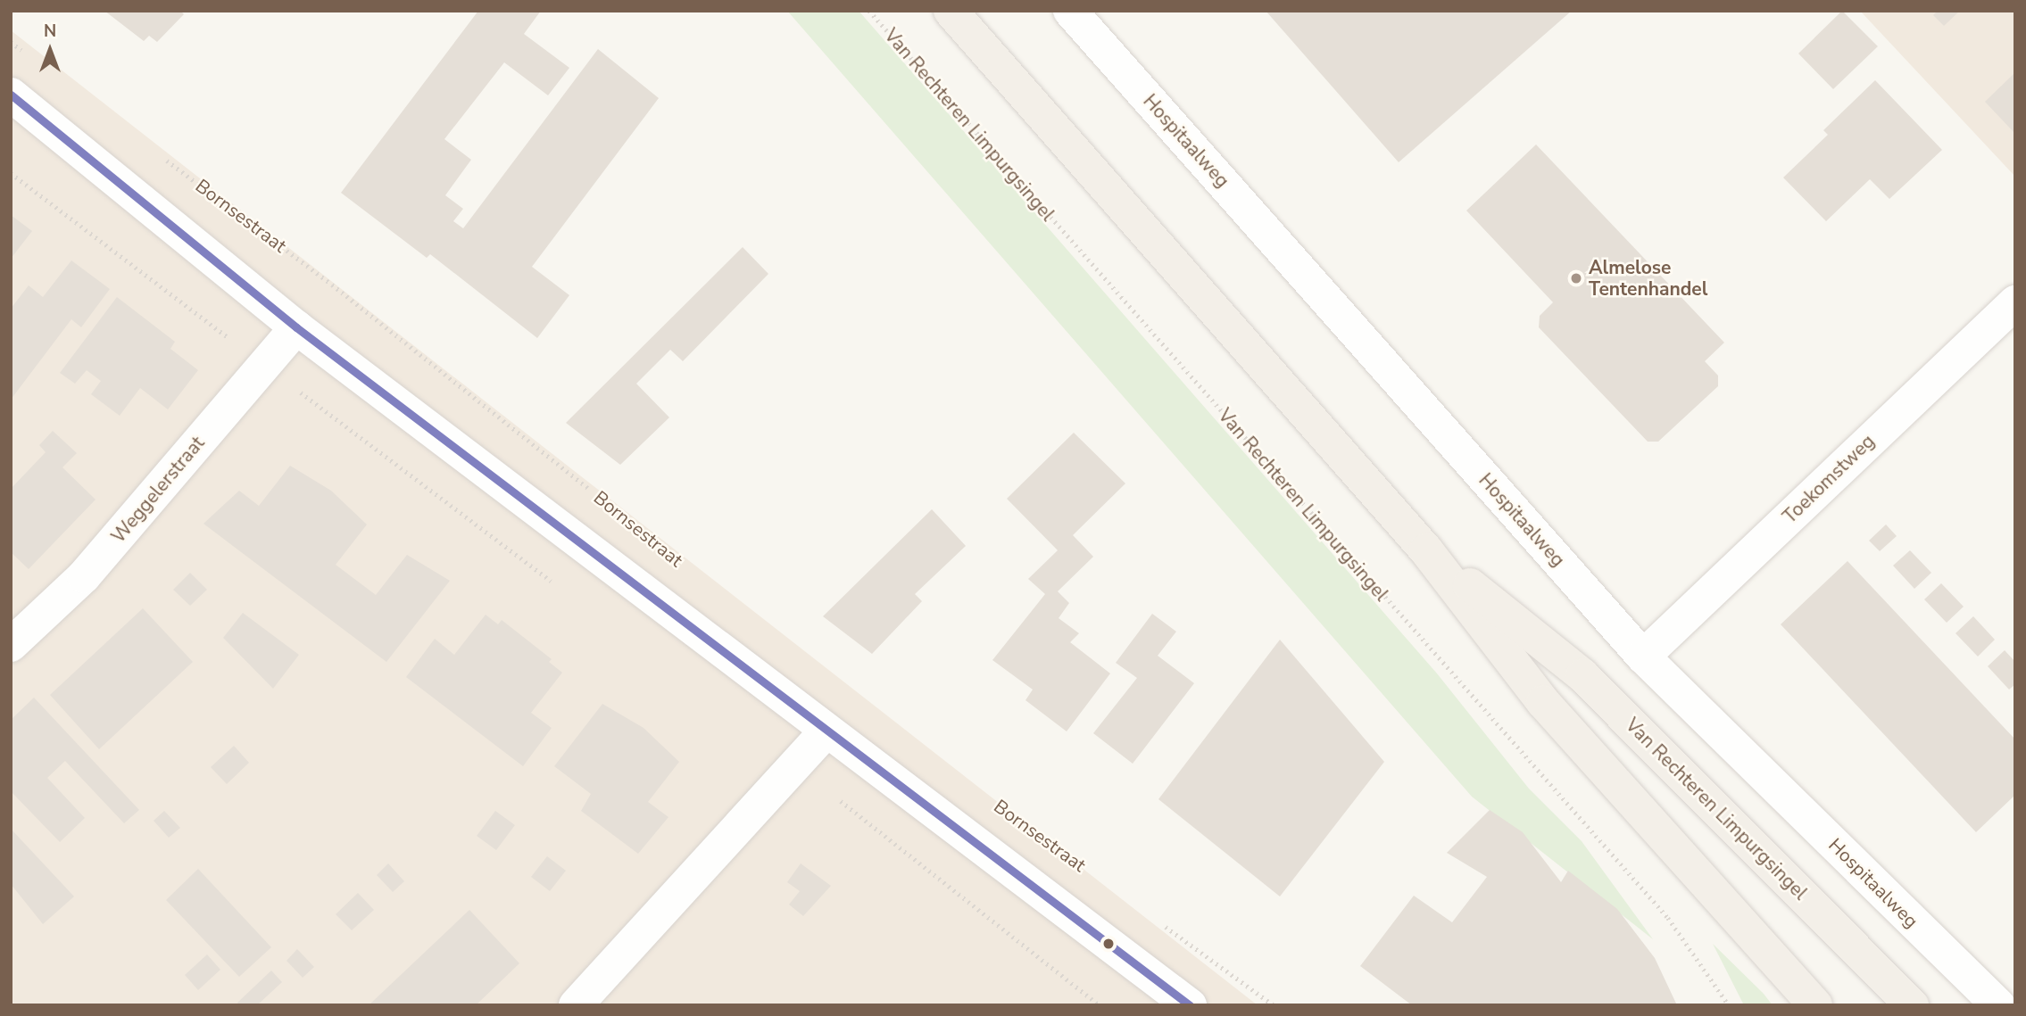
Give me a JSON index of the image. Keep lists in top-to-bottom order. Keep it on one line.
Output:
{"streets":{"main road":["Van Rechteren Limpurgsingel"],"street":["Hospitaalweg","Toekomstweg","Weggelerstraat"],"path":["Bornsestraat"]},"crossings":[["Hospitaalweg","Toekomstweg"]],"places":["Almelose Tentenhandel"],"north":"top"}
